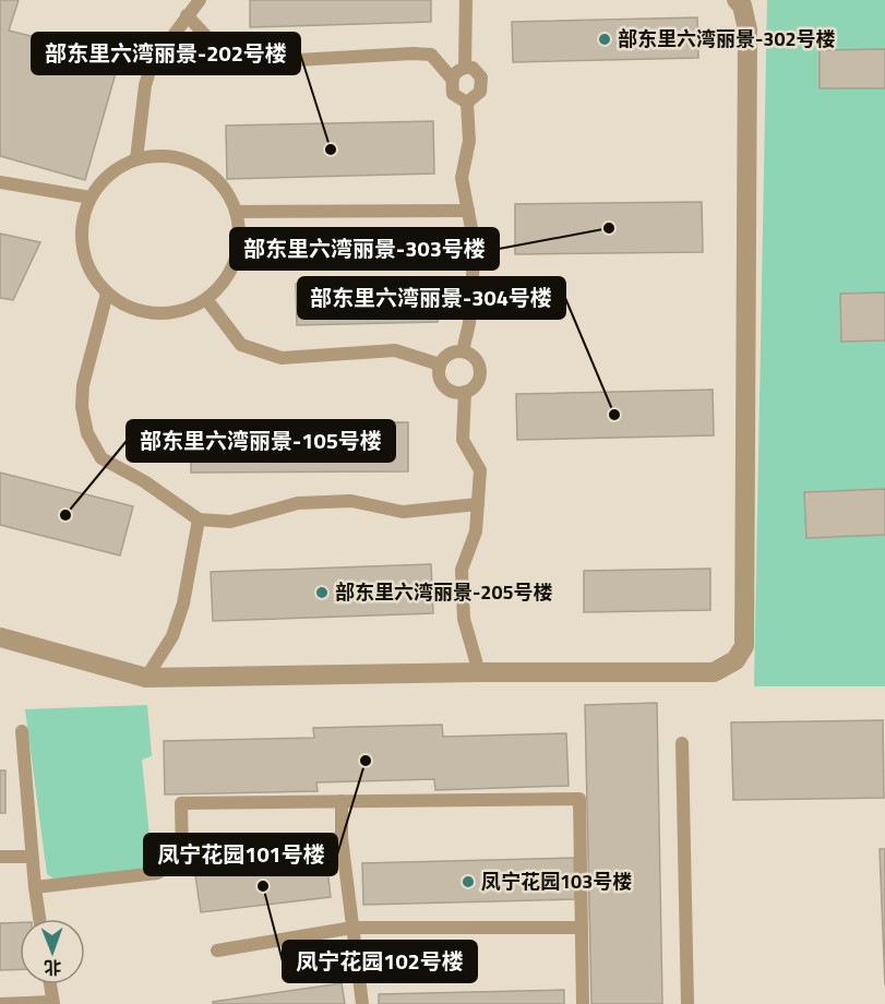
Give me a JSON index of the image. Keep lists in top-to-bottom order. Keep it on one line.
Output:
{"places":["部东里六湾丽景-302号楼","部东里六湾丽景-202号楼","部东里六湾丽景-303号楼","部东里六湾丽景-304号楼","部东里六湾丽景-105号楼","部东里六湾丽景-205号楼","凤宁花园101号楼","凤宁花园103号楼","凤宁花园102号楼"],"north":"bottom"}
